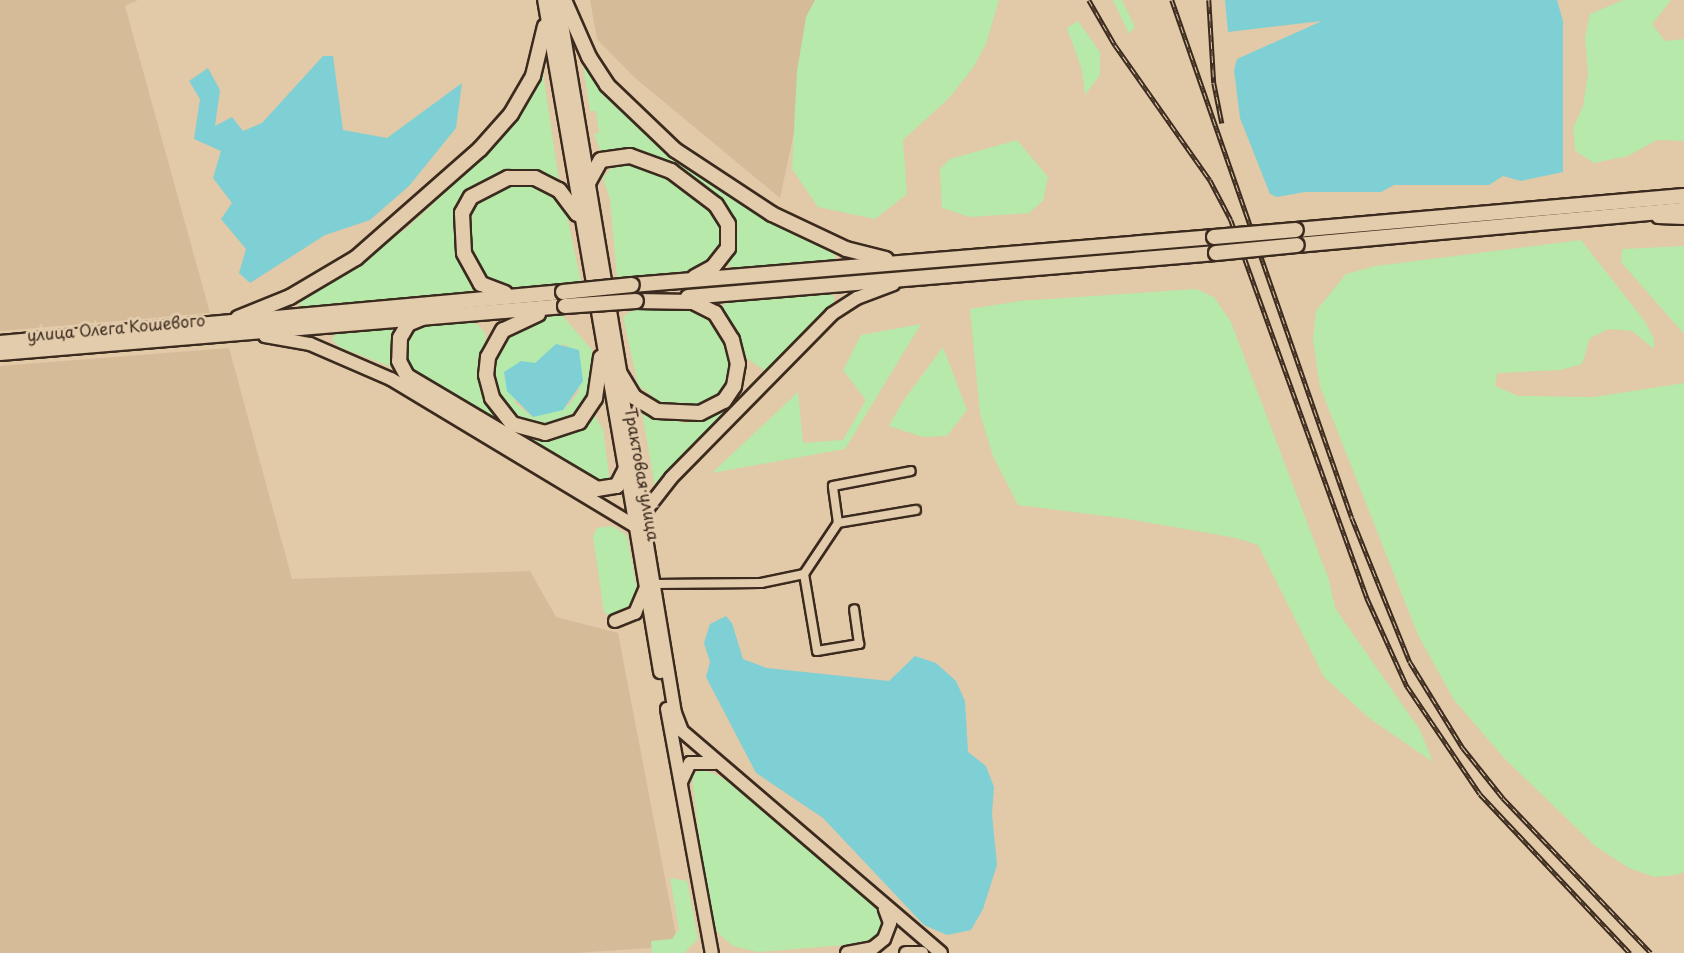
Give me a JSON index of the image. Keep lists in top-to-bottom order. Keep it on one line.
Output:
{"streets":{"main road":["улица Олега Кошевого","Трактовая улица"]}}
